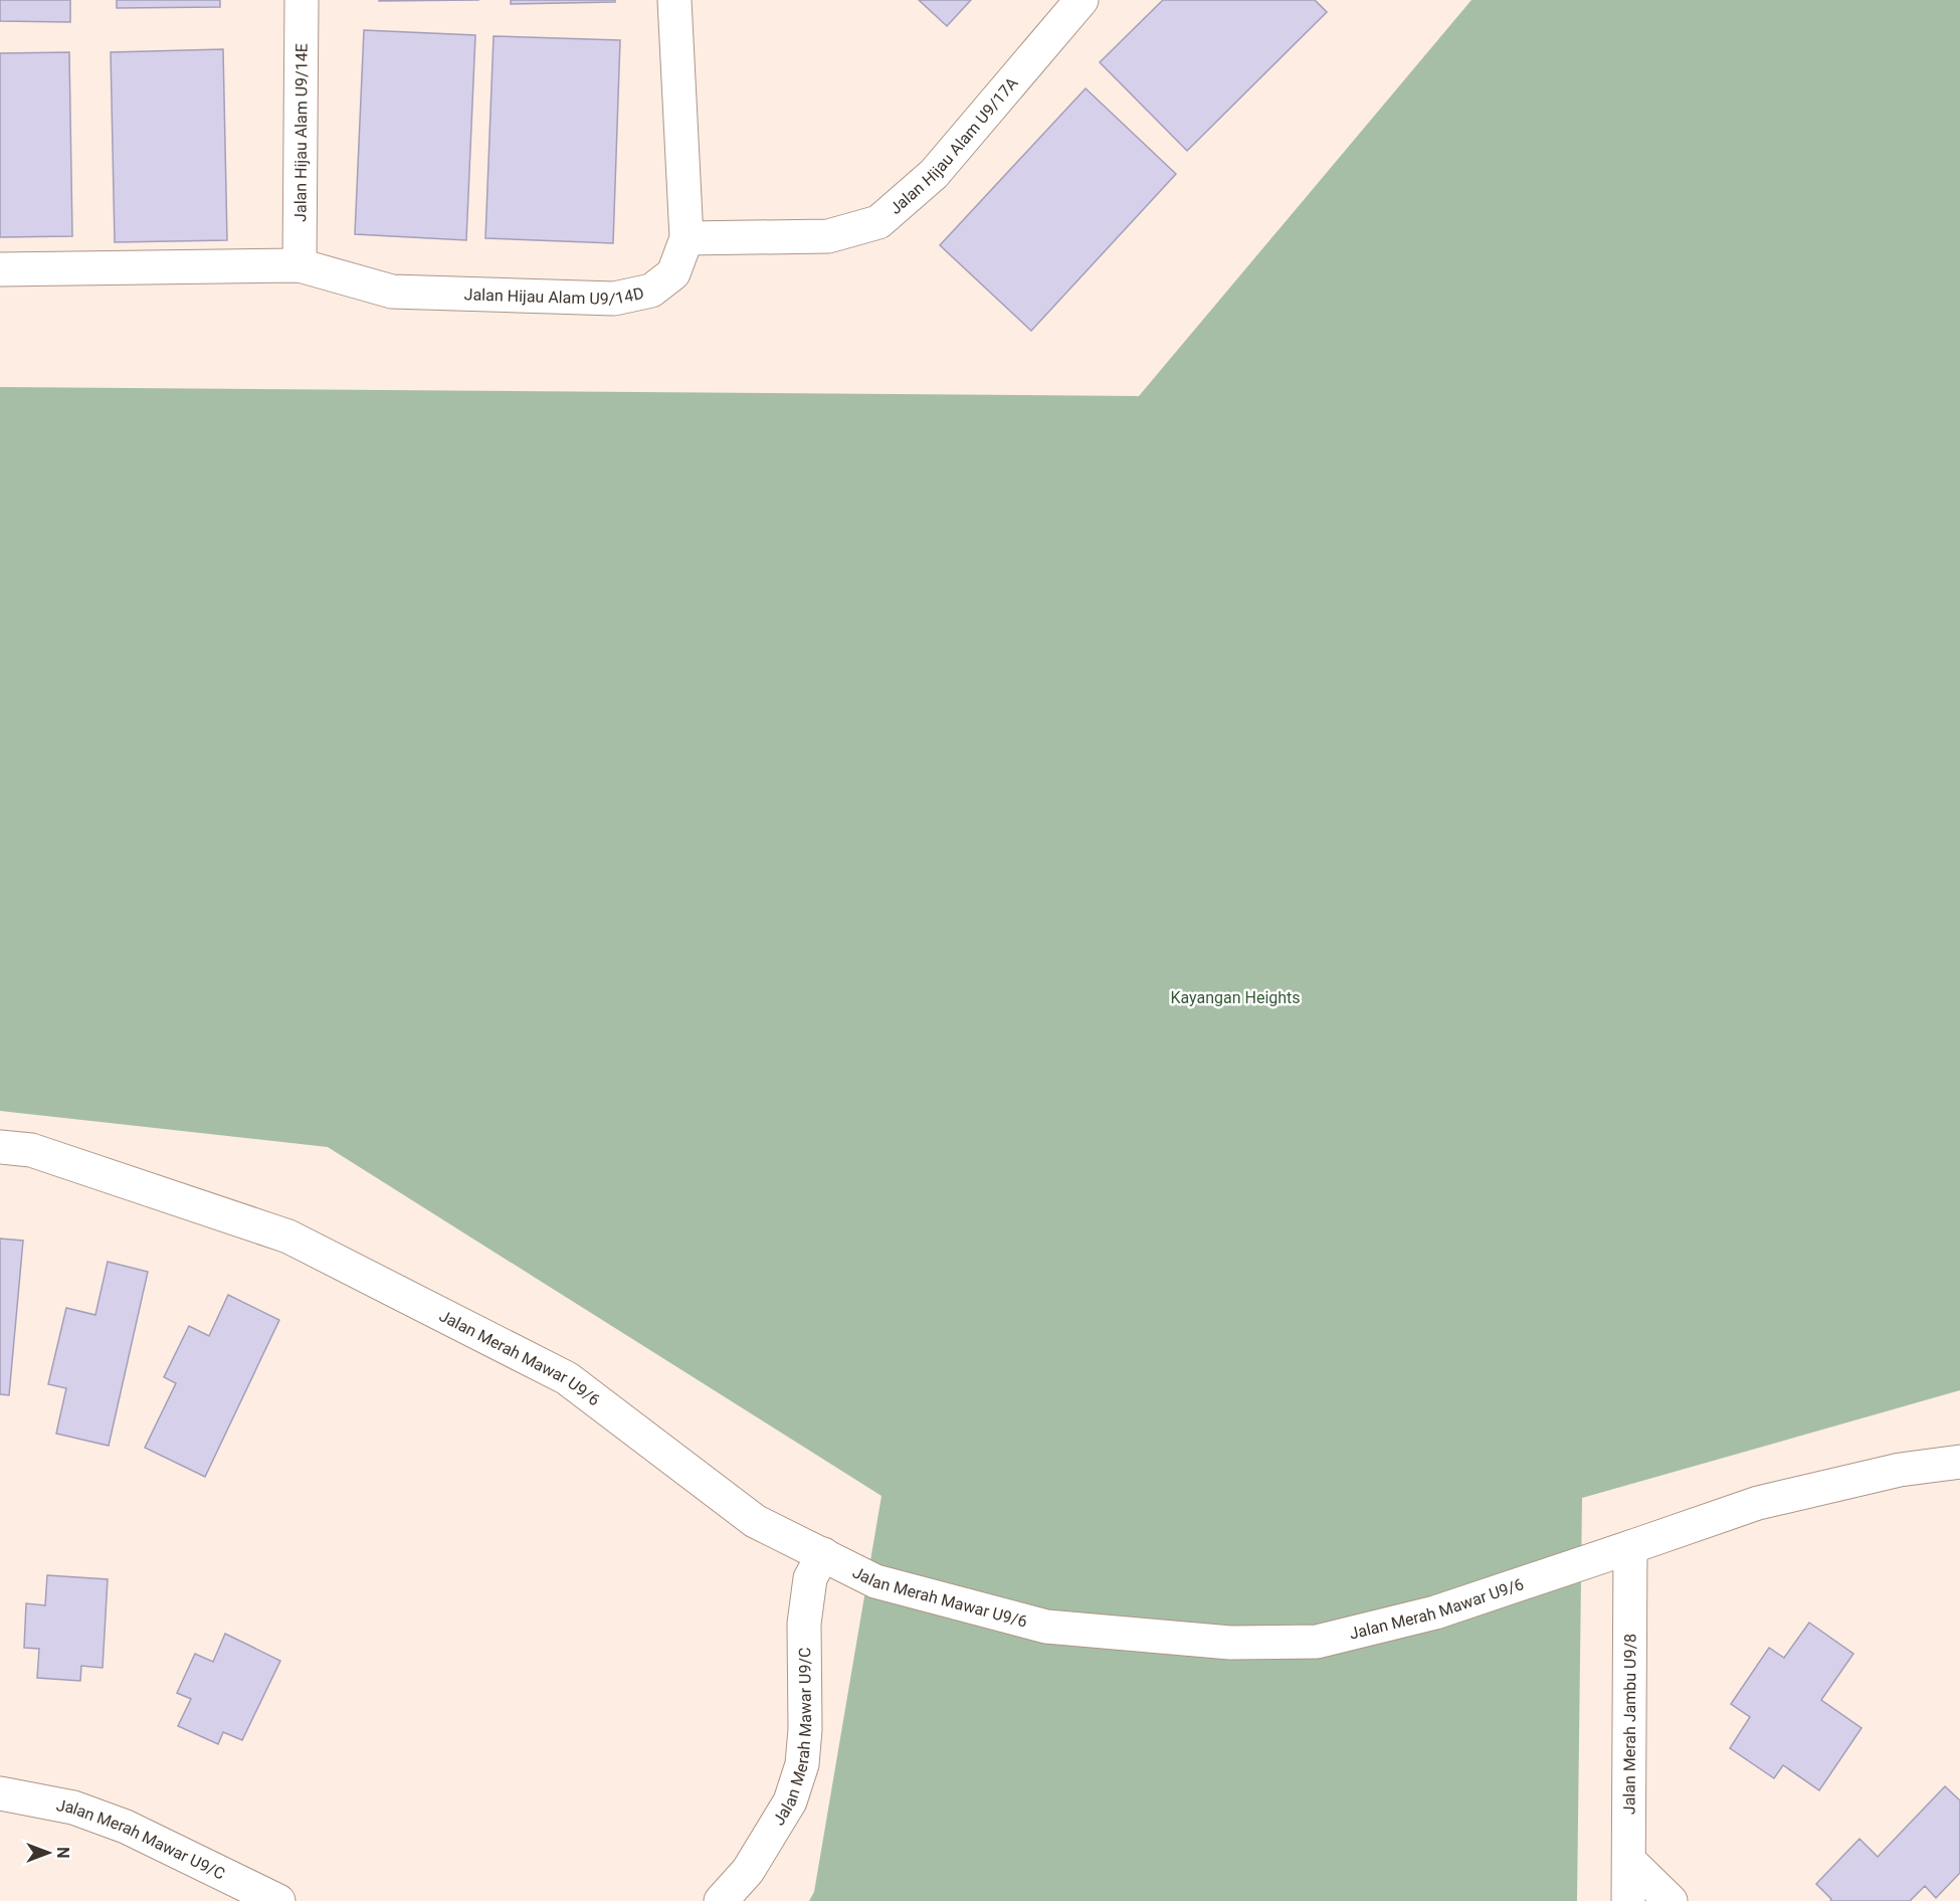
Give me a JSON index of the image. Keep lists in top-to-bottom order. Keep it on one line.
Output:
{"streets":{"street":["Jalan Hijau Alam U9/14E","Jalan Hijau Alam U9/17A","Jalan Hijau Alam U9/14D","Jalan Merah Mawar U9/6","Jalan Merah Jambu U9/8","Jalan Merah Mawar U9/C"]},"crossings":[["Jalan Hijau Alam U9/14E","Jalan Hijau Alam U9/14D"],["Jalan Hijau Alam U9/17A","Jalan Hijau Alam U9/14D"],["Jalan Merah Mawar U9/6","Jalan Merah Jambu U9/8"],["Jalan Merah Mawar U9/6","Jalan Merah Mawar U9/C"]],"parks":["Kayangan Heights"],"north":"right"}
